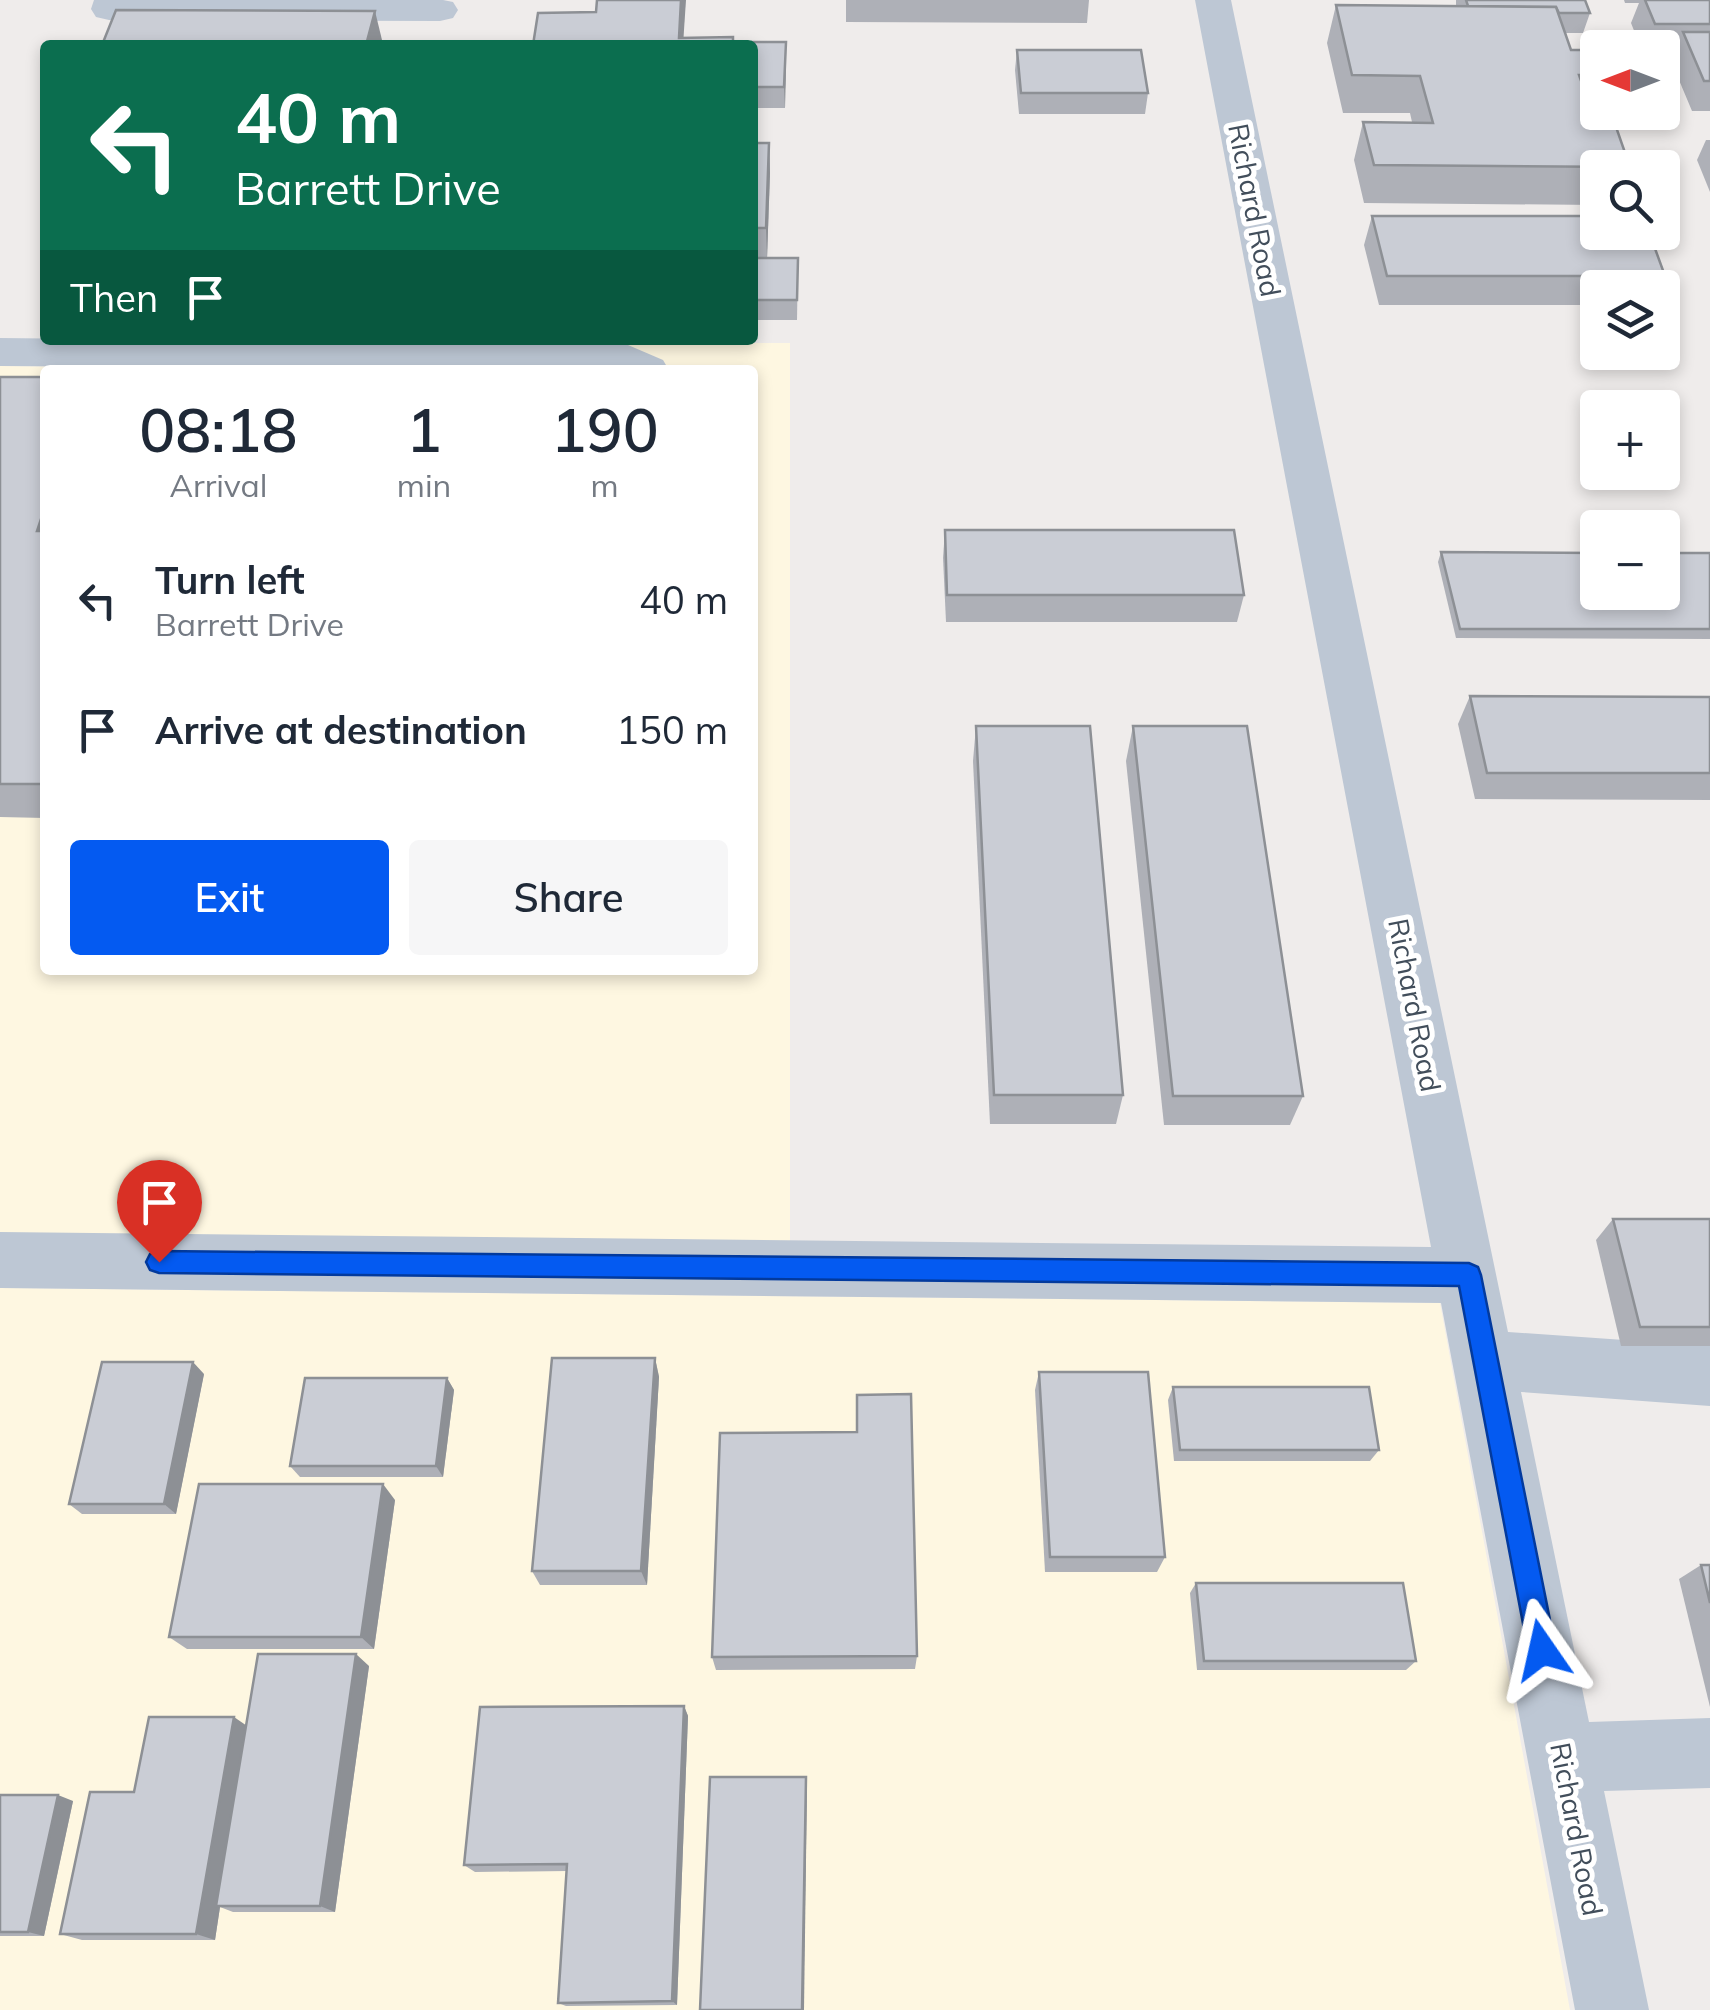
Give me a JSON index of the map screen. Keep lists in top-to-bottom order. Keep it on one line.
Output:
{"streets":{"street":["Richard Road"]},"north":"left","page":{"map_buttons":["+","−"],"turn":["40 m","Barrett Drive"],"then":"Then","eta":["08:18","Arrival","1","min","190","m"],"list":[{"name":"Turn left","note":"Barrett Drive","value":"40 m"},{"name":"Arrive at destination","value":"150 m"}],"buttons":["Exit","Share"]}}
